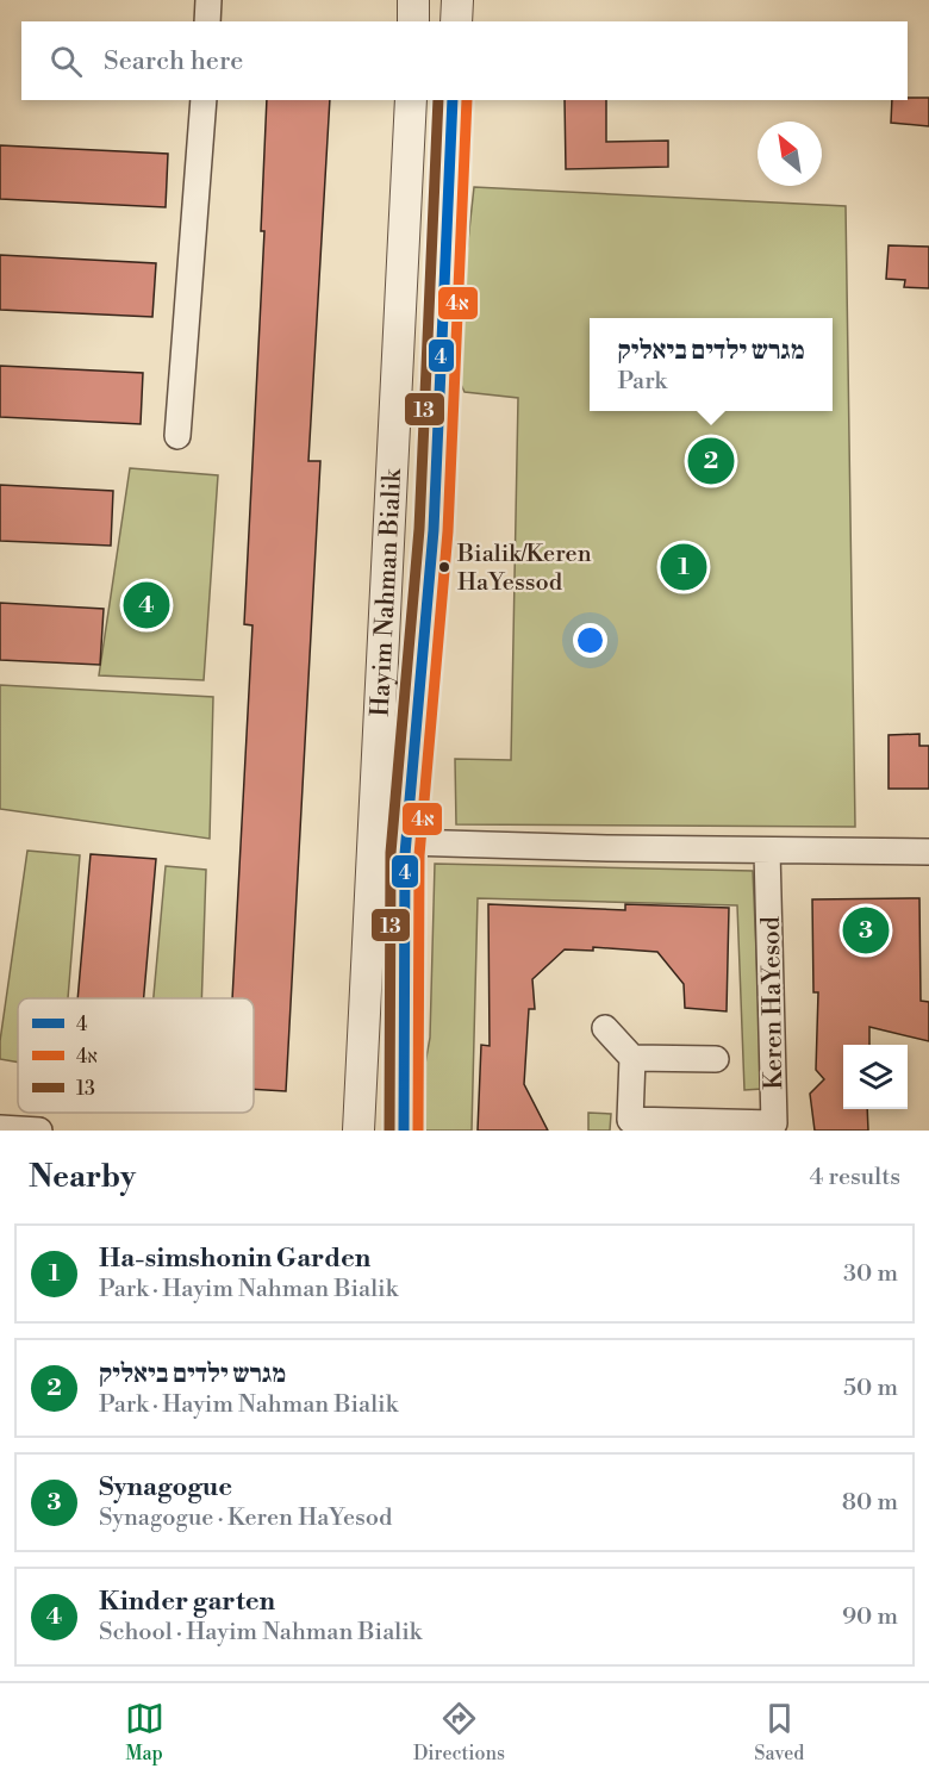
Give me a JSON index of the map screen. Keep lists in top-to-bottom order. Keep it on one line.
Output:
{"streets":{"street":["Hayim Nahman Bialik","Keren HaYesod"]},"places":["Bialik/Keren HaYessod"],"lines":["transit line 4","transit line 4א","transit line 13"],"legend":["4","4א","13"],"north":"top left","page":{"search":"Search here","popup":["מגרש ילדים ביאליק","Park"],"pins":["2","1","4","3"],"heading":["Nearby","4 results"],"list":[{"mark":"1","name":"Ha-simshonin Garden","note":"Park · Hayim Nahman Bialik","value":"30 m"},{"mark":"2","name":"מגרש ילדים ביאליק","note":"Park · Hayim Nahman Bialik","value":"50 m"},{"mark":"3","name":"Synagogue","note":"Synagogue · Keren HaYesod","value":"80 m"},{"mark":"4","name":"Kinder garten","note":"School · Hayim Nahman Bialik","value":"90 m"}],"nav":["Map","Directions","Saved"]}}
